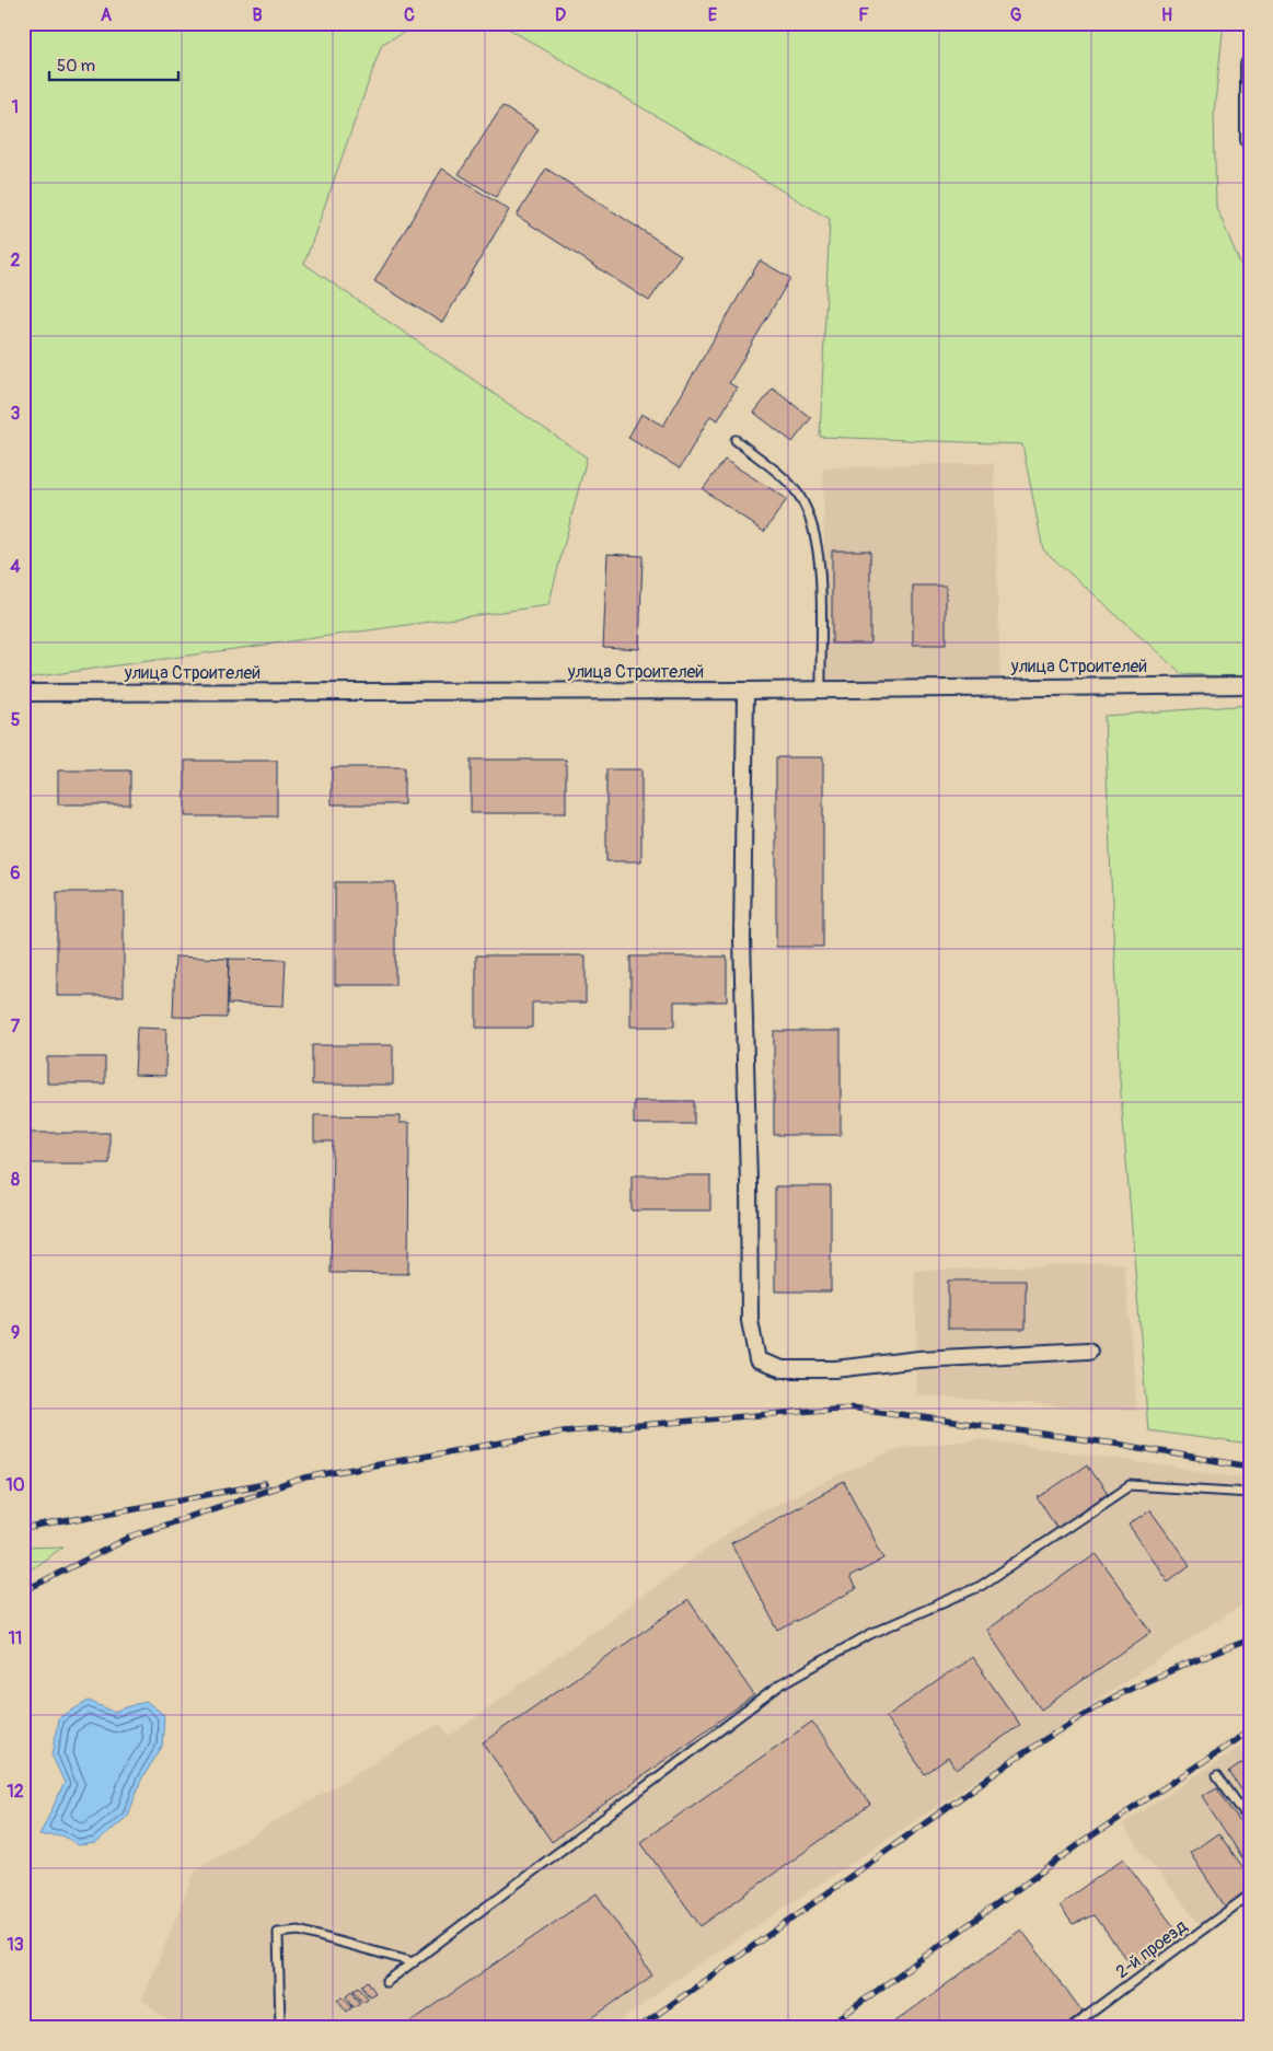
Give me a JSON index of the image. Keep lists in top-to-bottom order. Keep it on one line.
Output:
{"streets":{"street":["улица Строителей"],"lane":["2-й проезд"]},"scale_bar":"50 m","grid":{"columns":["A","B","C","D","E","F","G","H"],"rows":["1","2","3","4","5","6","7","8","9","10","11","12","13"]}}
